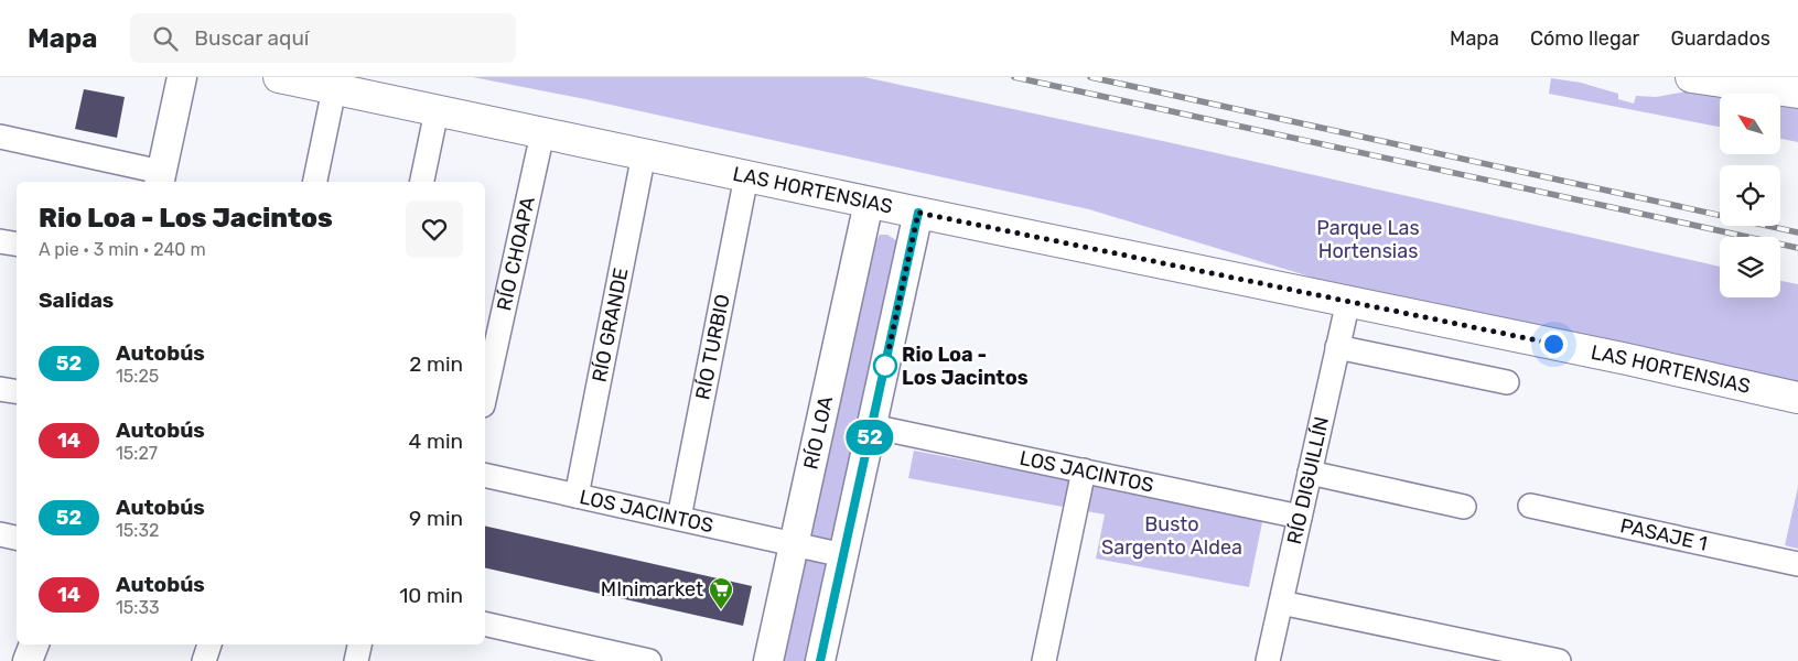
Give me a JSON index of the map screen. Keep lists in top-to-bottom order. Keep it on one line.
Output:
{"streets":{"main road":["LAS HORTENSIAS"],"street":["RÍO CHOAPA","RÍO GRANDE","RÍO TURBIO","RÍO LOA","LOS JACINTOS","RÍO DIGUILLÍN","PASAJE 1"]},"crossings":[["LAS HORTENSIAS","RÍO CHOAPA"],["LAS HORTENSIAS","RÍO GRANDE"],["LAS HORTENSIAS","RÍO TURBIO"],["LAS HORTENSIAS","RÍO LOA"],["LAS HORTENSIAS","RÍO DIGUILLÍN"],["RÍO GRANDE","LOS JACINTOS"],["RÍO TURBIO","LOS JACINTOS"],["RÍO LOA","LOS JACINTOS"],["LOS JACINTOS","RÍO DIGUILLÍN"]],"parks":["Parque Las Hortensias","Busto Sargento Aldea"],"places":{"other":["Rio Loa - Los Jacintos"],"supermarket":["MInimarket"]},"lines":["bus line 52"],"north":"top left","page":{"header":"Mapa","search":"Buscar aquí","nav":["Mapa","Cómo llegar","Guardados"],"on_map":"52","heading":[["Rio Loa - Los Jacintos","A pie · 3 min · 240 m"],"Salidas"],"list":[{"mark":"52","name":"Autobús","note":"15:25","value":"2 min"},{"mark":"14","name":"Autobús","note":"15:27","value":"4 min"},{"mark":"52","name":"Autobús","note":"15:32","value":"9 min"},{"mark":"14","name":"Autobús","note":"15:33","value":"10 min"}]}}
